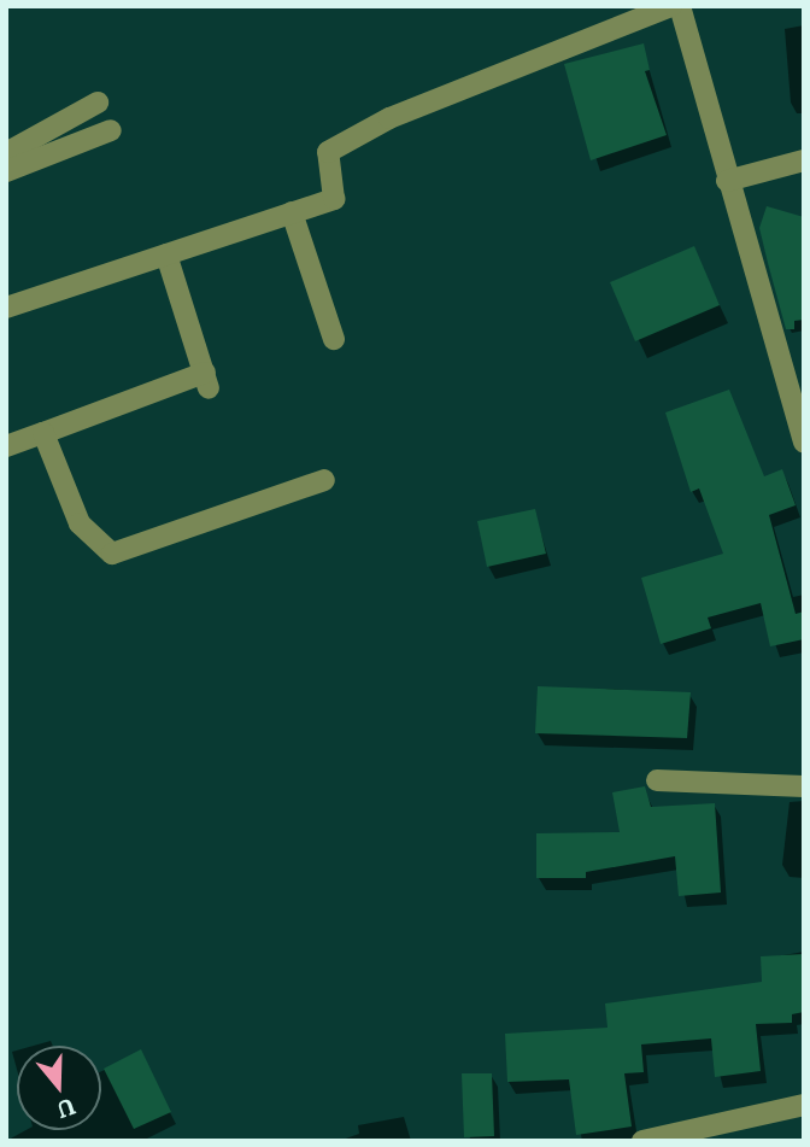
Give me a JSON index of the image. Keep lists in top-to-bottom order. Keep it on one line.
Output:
{"north":"bottom"}
